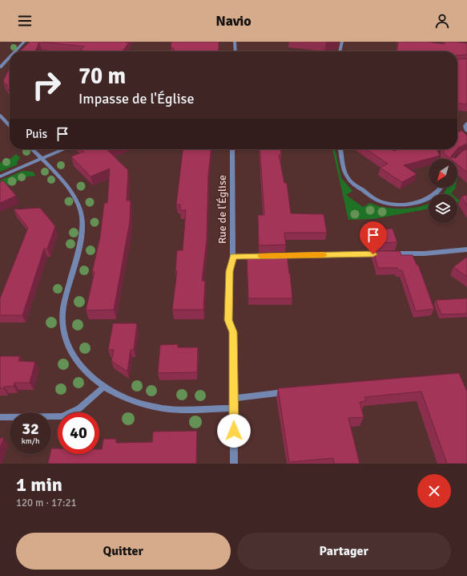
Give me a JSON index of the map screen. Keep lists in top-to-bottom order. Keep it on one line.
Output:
{"streets":{"street":["Rue de l'Église"]},"north":"bottom left","page":{"header":"Navio","turn":["70 m","Impasse de l'Église"],"then":"Puis","speed":"32 km/h","limit":"40","heading":["1 min","120 m · 17:21"],"buttons":["Quitter","Partager"]}}
